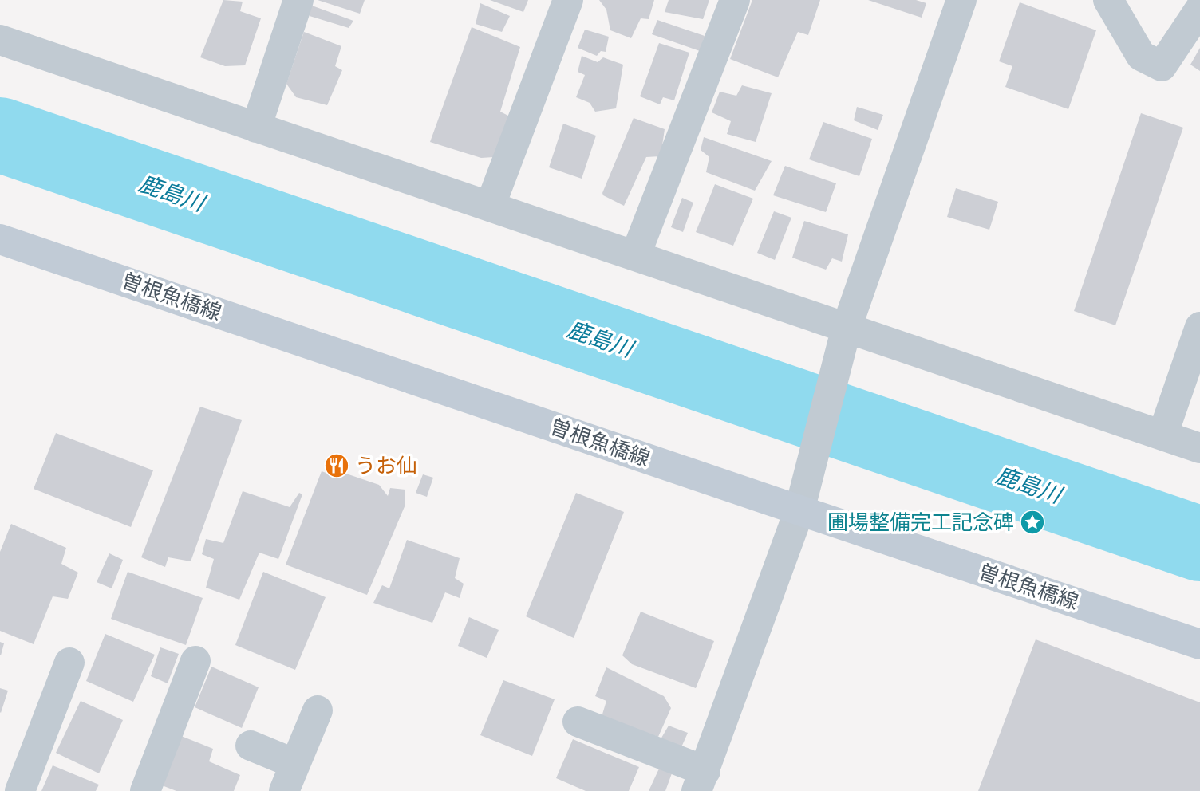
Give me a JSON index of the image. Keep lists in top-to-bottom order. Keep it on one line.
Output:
{"streets":{"main road":["曽根魚橋線"]},"water":["鹿島川"],"places":{"restaurant":["うお仙"],"place":["圃場整備完工記念碑"]}}
